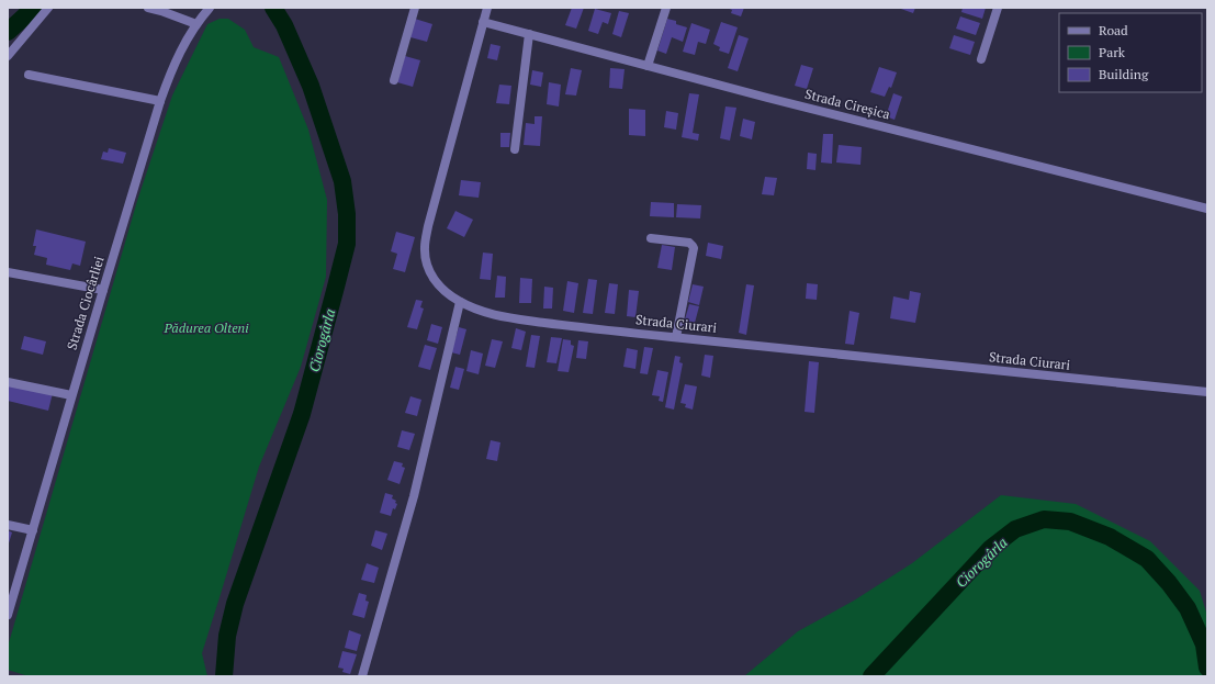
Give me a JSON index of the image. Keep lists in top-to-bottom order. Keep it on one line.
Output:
{"streets":{"street":["Strada Cireșica","Strada Ciocârliei","Strada Ciurari"]},"crossings":[["Strada Cireșica","Strada Ciurari"]],"water":["Ciorogârla"],"parks":["Pădurea Olteni"],"legend":["Road","Park","Building"]}
